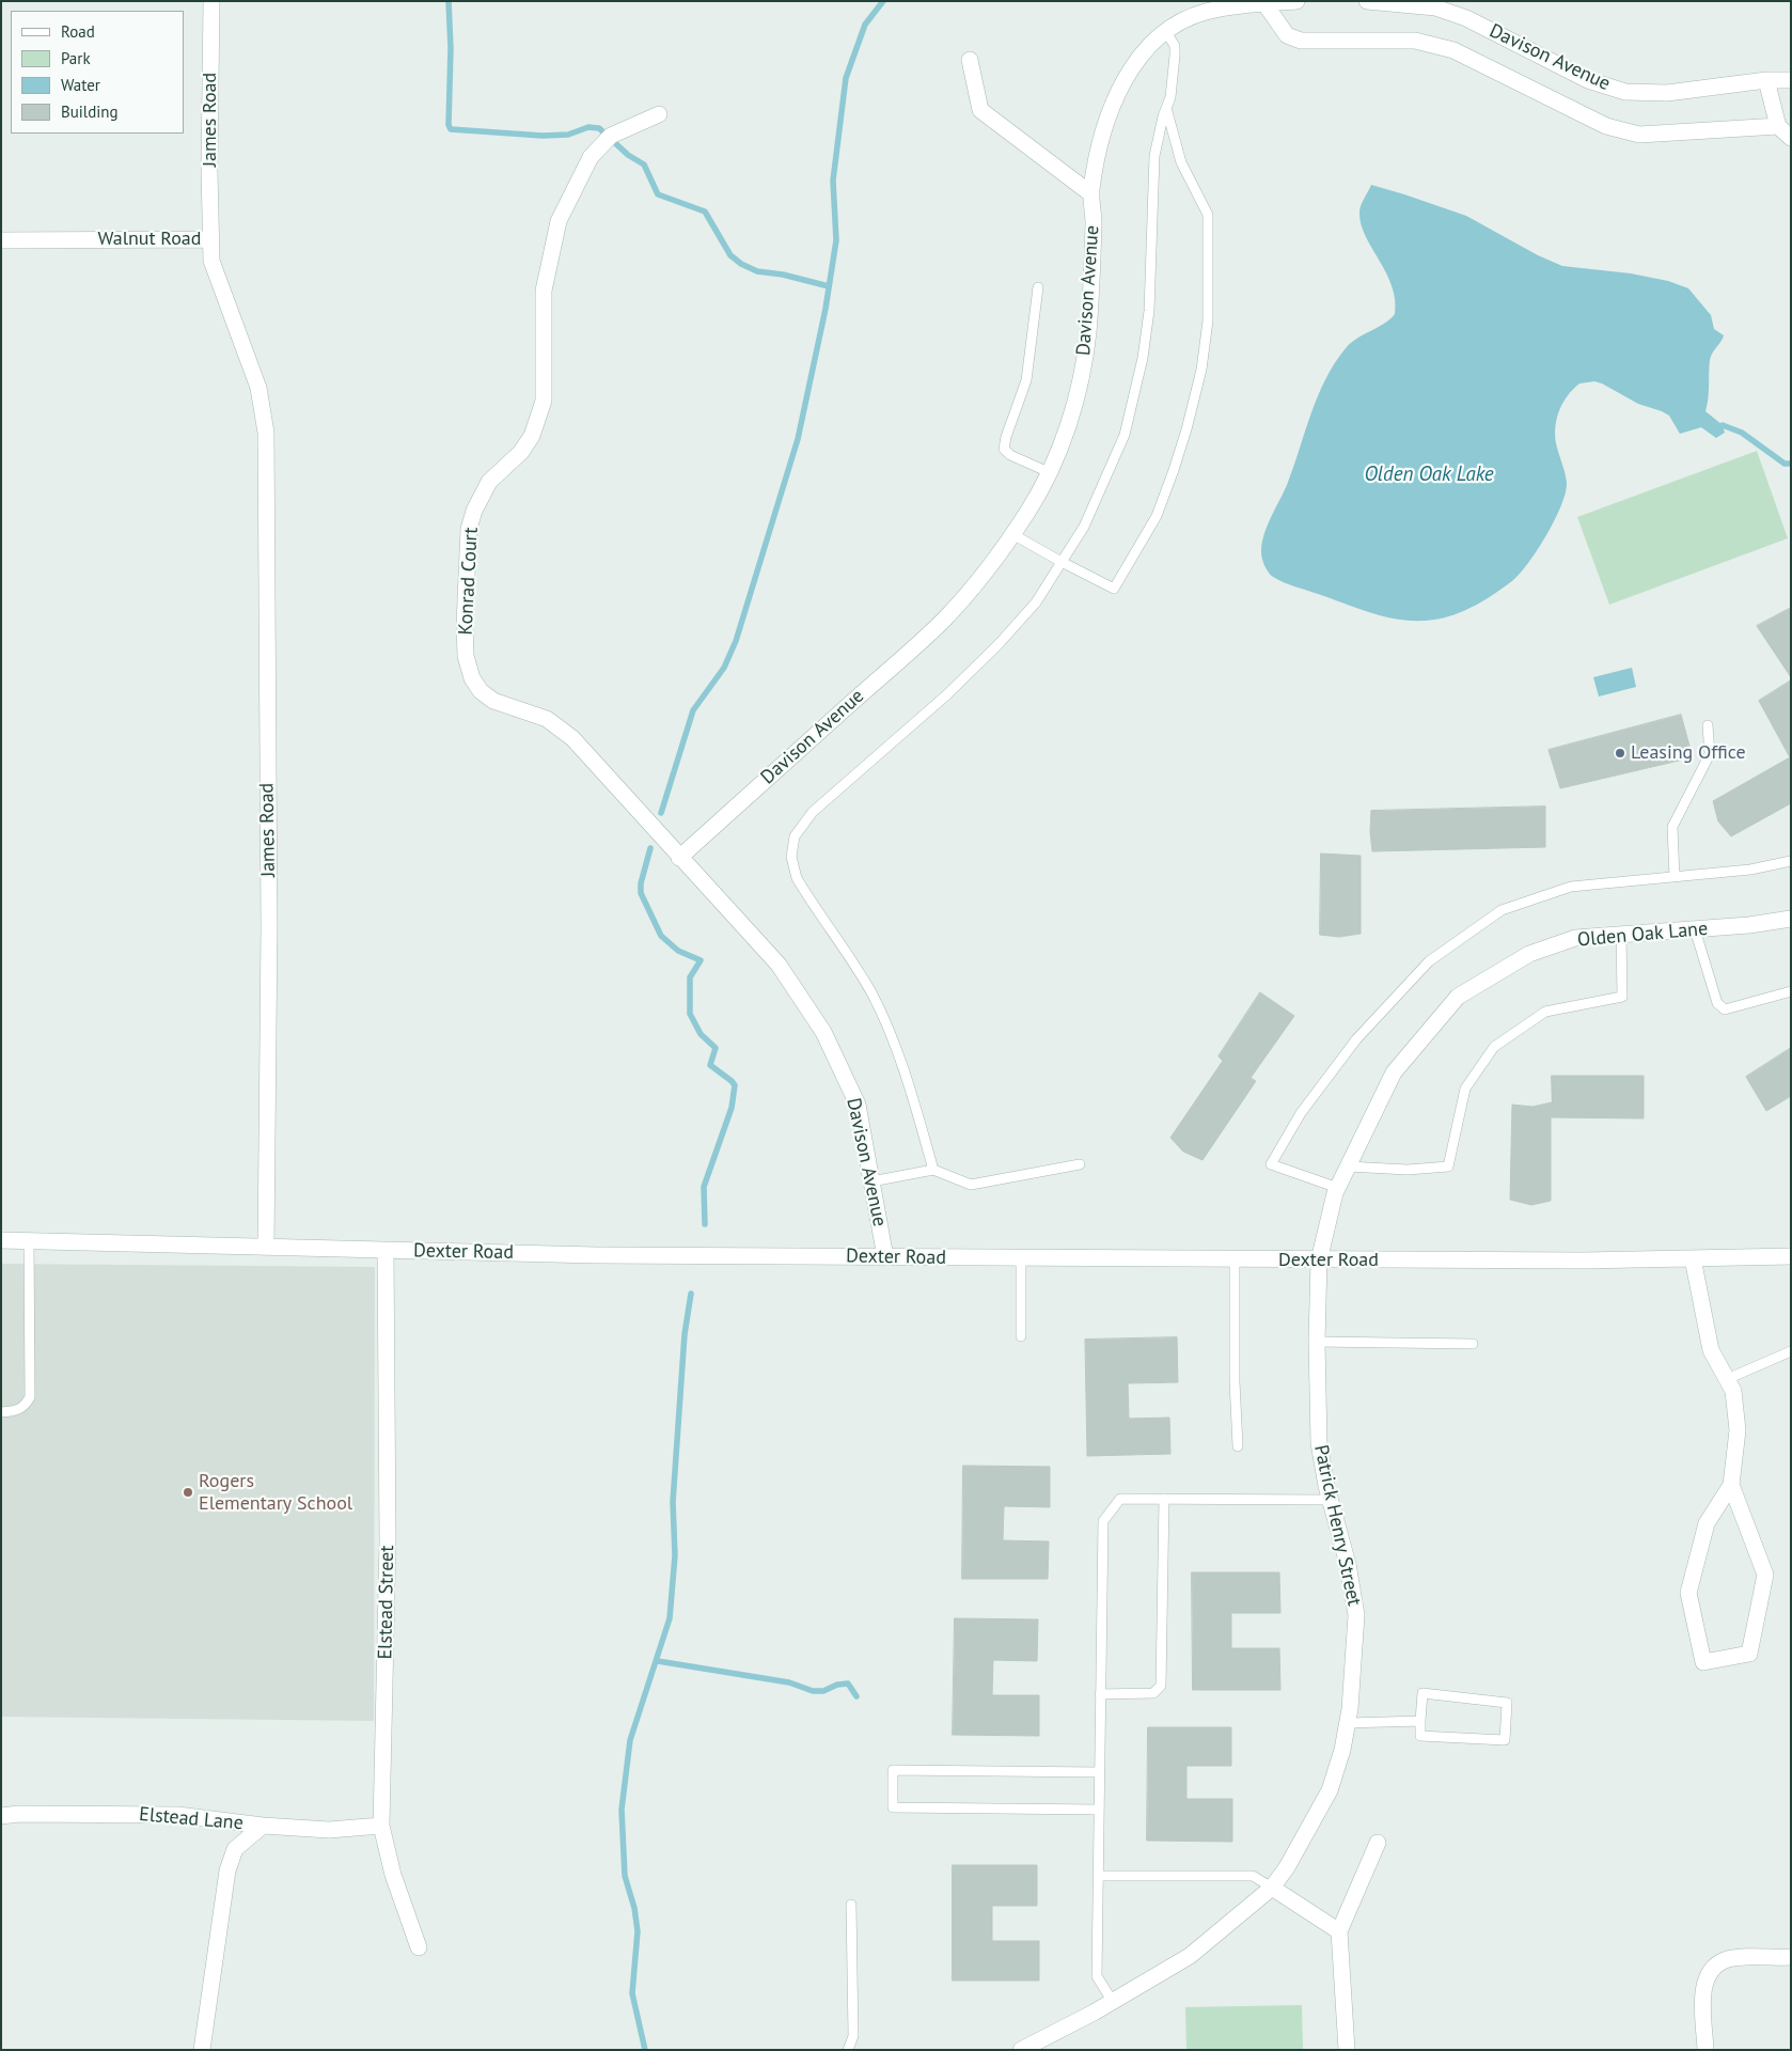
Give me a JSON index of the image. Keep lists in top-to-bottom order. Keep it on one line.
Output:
{"streets":{"street":["Davison Avenue","James Road","Walnut Road","Konrad Court","Olden Oak Lane","Dexter Road","Patrick Henry Street","Elstead Street","Elstead Lane"]},"crossings":[["Davison Avenue","Konrad Court"],["Davison Avenue","Dexter Road"],["James Road","Walnut Road"],["James Road","Dexter Road"],["Olden Oak Lane","Dexter Road"],["Olden Oak Lane","Patrick Henry Street"],["Dexter Road","Patrick Henry Street"],["Dexter Road","Elstead Street"],["Elstead Street","Elstead Lane"]],"water":["Olden Oak Lake"],"places":["Leasing Office","Rogers Elementary School"],"legend":["Road","Park","Water","Building"]}
